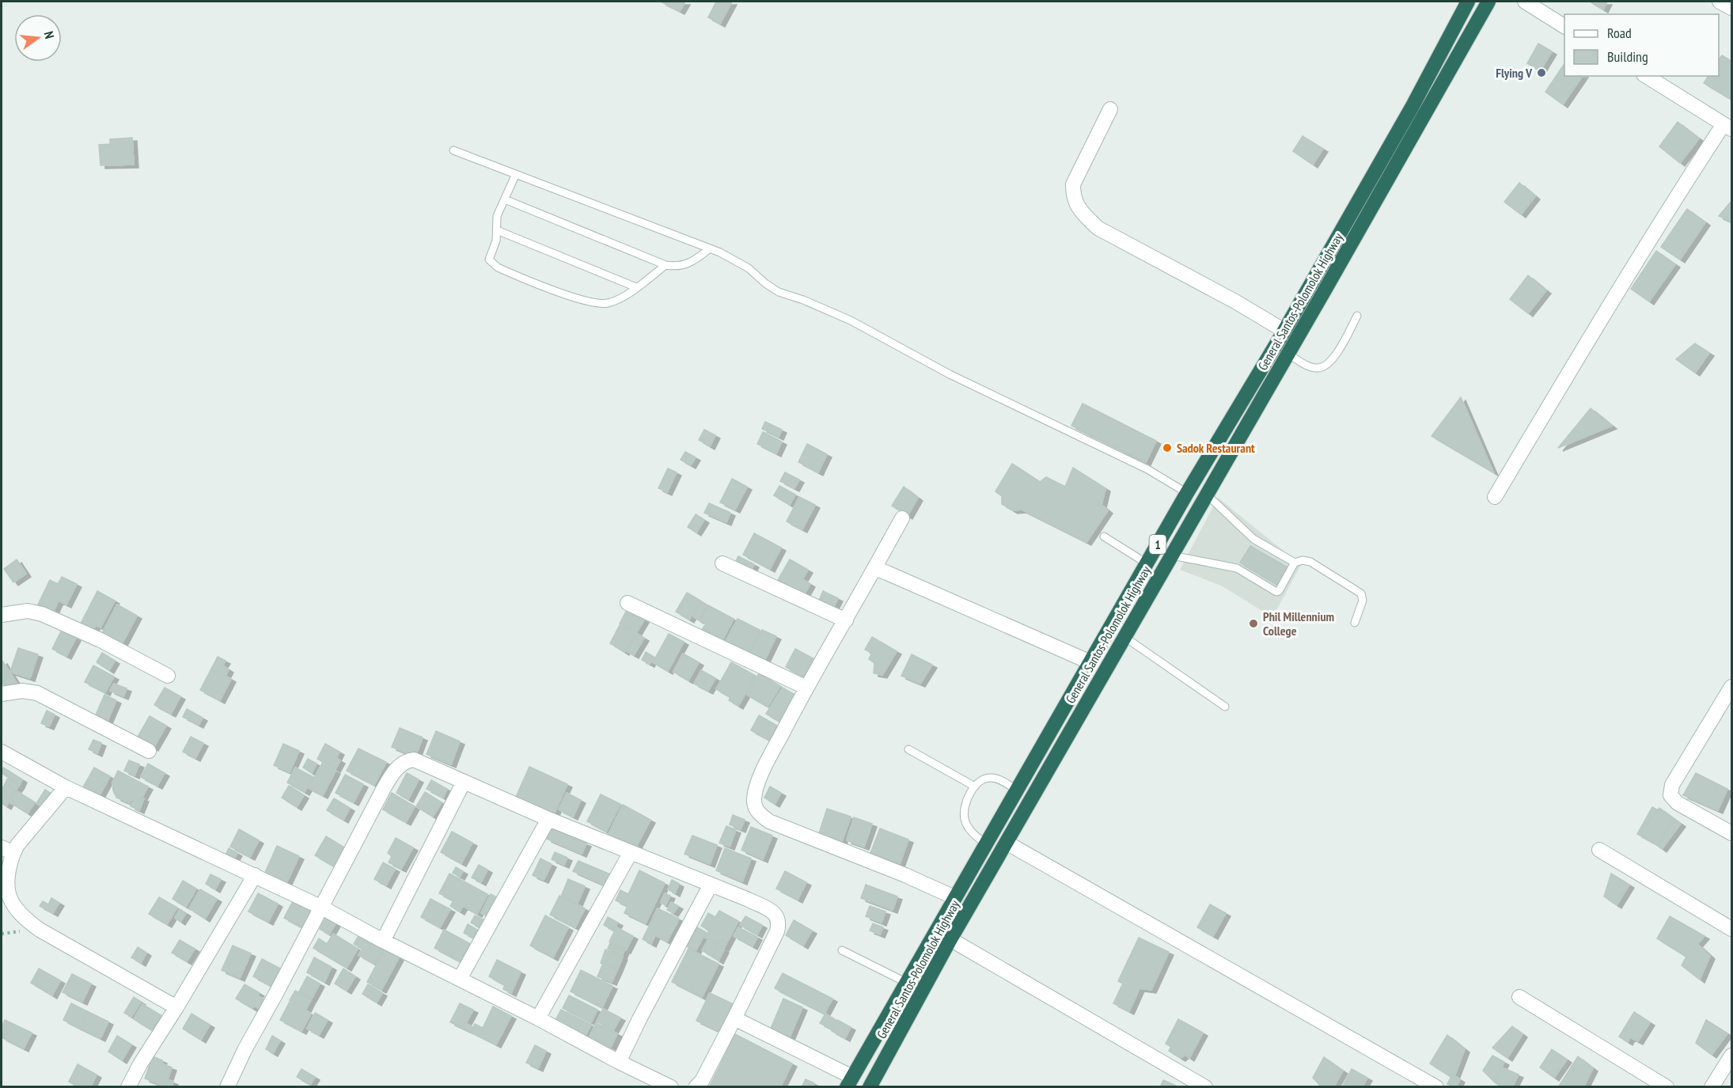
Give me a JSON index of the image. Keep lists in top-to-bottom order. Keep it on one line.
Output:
{"streets":{"highway":["General Santos-Polomolok Highway","1"]},"places":["Flying V","Sadok Restaurant","Phil Millennium College"],"legend":["Road","Building"],"north":"right"}
